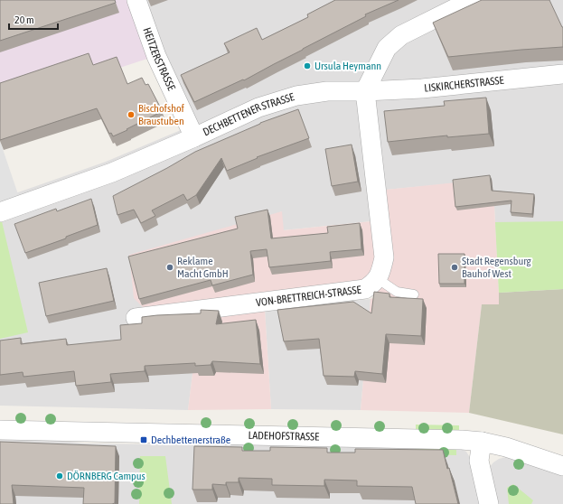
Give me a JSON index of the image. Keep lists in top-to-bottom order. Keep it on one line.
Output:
{"streets":{"street":["HEITZERSTRASSE","LISKIRCHERSTRASSE","DECHBETTENER STRASSE","VON-BRETTREICH-STRASSE","LADEHOFSTRASSE"]},"crossings":[["HEITZERSTRASSE","DECHBETTENER STRASSE"],["LISKIRCHERSTRASSE","DECHBETTENER STRASSE"],["LISKIRCHERSTRASSE","VON-BRETTREICH-STRASSE"],["DECHBETTENER STRASSE","VON-BRETTREICH-STRASSE"]],"places":{"other":["Ursula Heymann","Bischofshof Braustuben","Reklame Macht GmbH","Stadt Regensburg Bauhof West","DÖRNBERG Campus"],"transit":["Dechbettenerstraße"]},"scale_bar":"20 m"}
